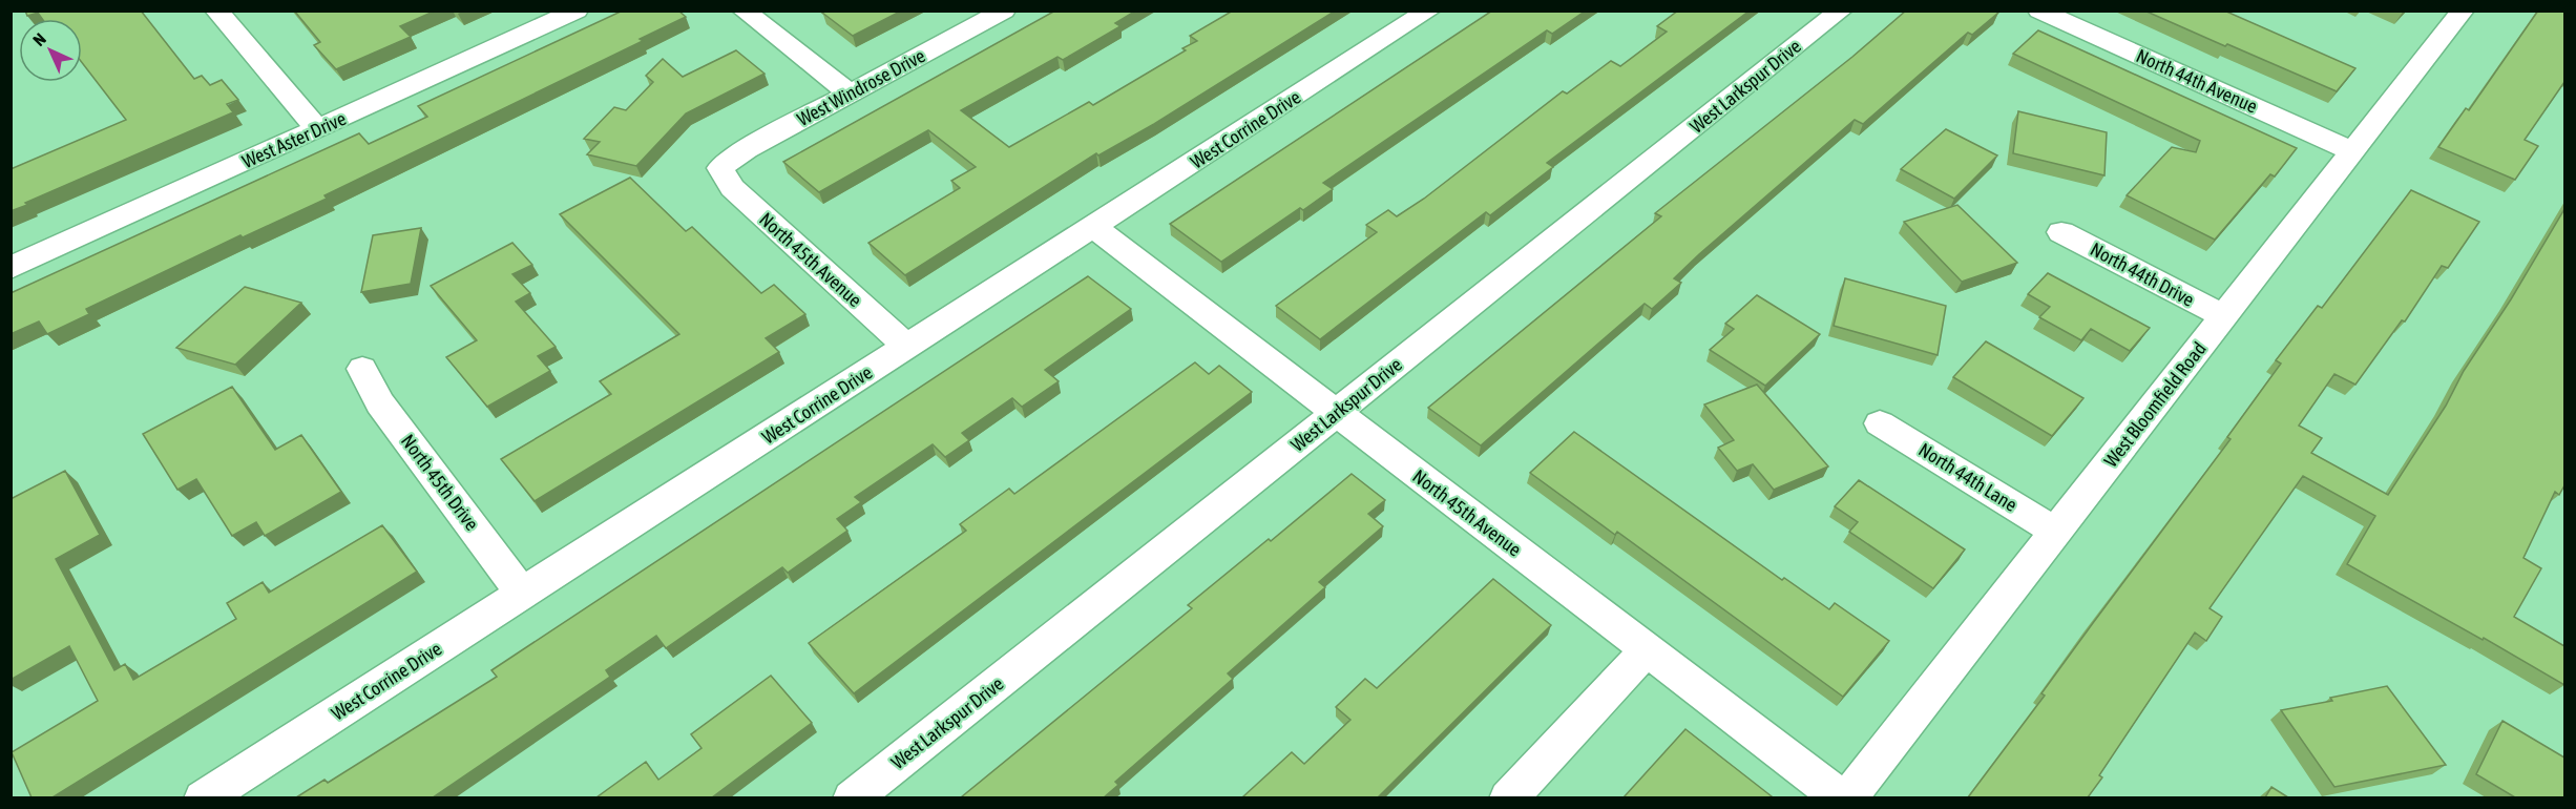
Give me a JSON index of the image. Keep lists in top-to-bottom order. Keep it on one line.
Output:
{"streets":{"street":["North 44th Avenue","West Larkspur Drive","West Windrose Drive","West Corrine Drive","West Aster Drive","North 45th Avenue","North 44th Drive","West Bloomfield Road","North 44th Lane","North 45th Drive"]},"crossings":[["North 44th Avenue","West Bloomfield Road"],["West Larkspur Drive","North 45th Avenue"],["West Windrose Drive","North 45th Avenue"],["West Corrine Drive","North 45th Avenue"],["West Corrine Drive","North 45th Drive"],["North 44th Drive","West Bloomfield Road"],["West Bloomfield Road","North 44th Lane"]],"north":"top left"}
